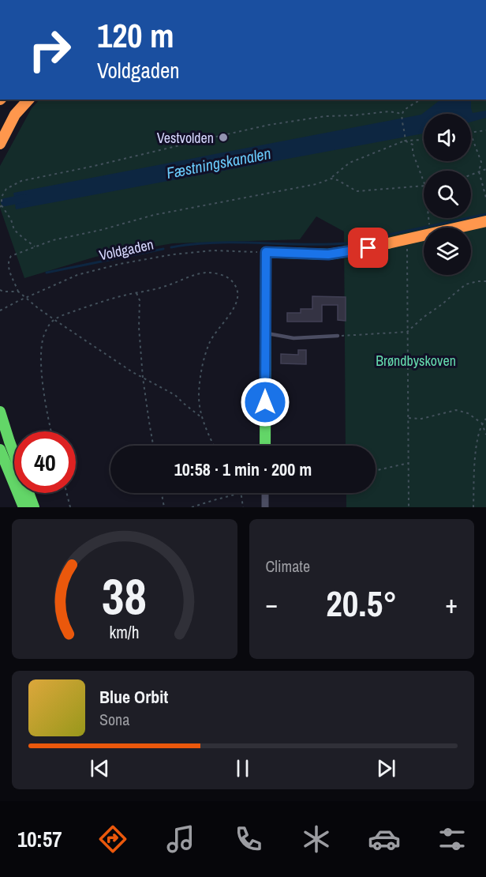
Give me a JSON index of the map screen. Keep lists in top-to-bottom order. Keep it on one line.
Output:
{"streets":{"path":["Voldgaden"]},"water":["Fæstningskanalen"],"parks":["Brøndbyskoven"],"places":["Vestvolden"],"page":{"turn":["120 m","Voldgaden"],"limit":"40","trip":"10:58 · 1 min · 200 m","tile":"Climate","heat":["−","20.5°","+"],"song":["Blue Orbit","Sona"],"tabs":"10:57","gauge":["38","km/h"]}}
